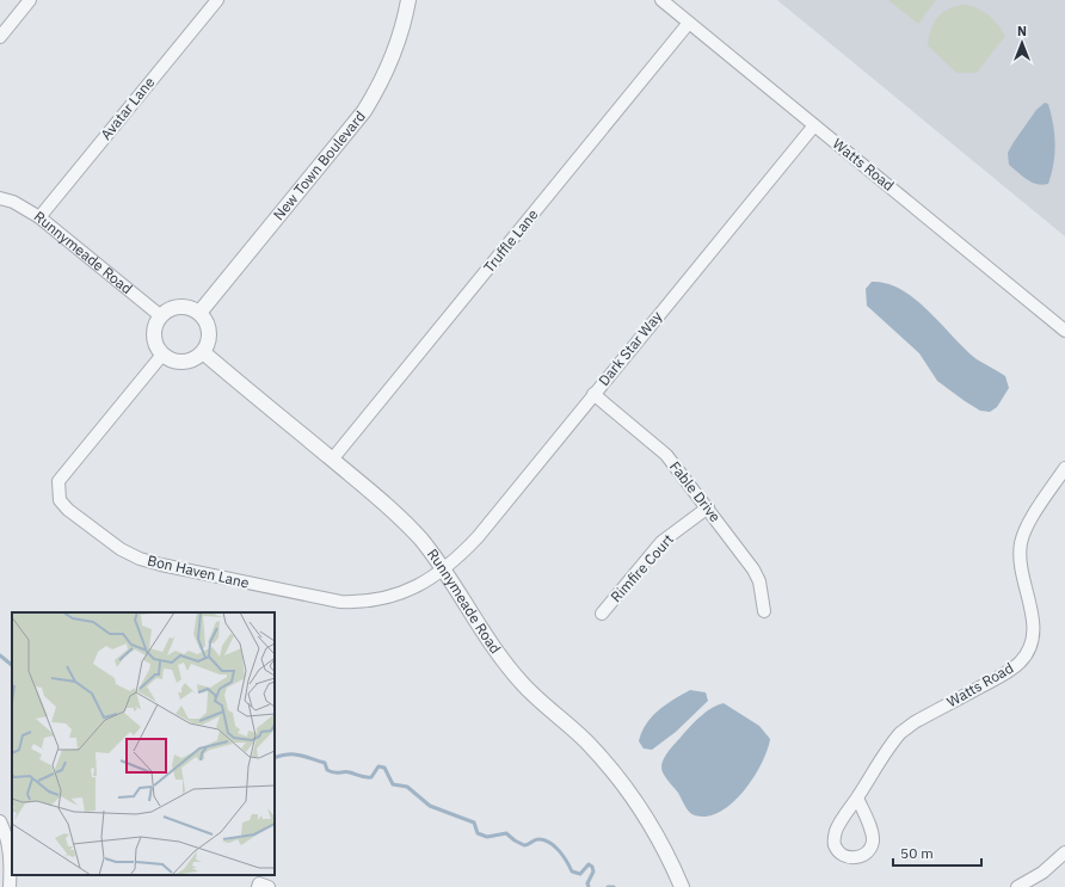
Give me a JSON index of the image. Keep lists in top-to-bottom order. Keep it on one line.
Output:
{"streets":{"street":["Avatar Lane","Watts Road","New Town Boulevard","Truffle Lane","Runnymeade Road","Dark Star Way","Fable Drive","Rimfire Court","Bon Haven Lane"]},"crossings":[["Avatar Lane","Runnymeade Road"],["Watts Road","Truffle Lane"],["Watts Road","Dark Star Way"],["New Town Boulevard","Runnymeade Road"],["New Town Boulevard","Bon Haven Lane"],["Truffle Lane","Runnymeade Road"],["Runnymeade Road","Dark Star Way"],["Runnymeade Road","Bon Haven Lane"],["Dark Star Way","Fable Drive"],["Dark Star Way","Bon Haven Lane"],["Fable Drive","Rimfire Court"]],"scale_bar":"50 m","north":"top"}
